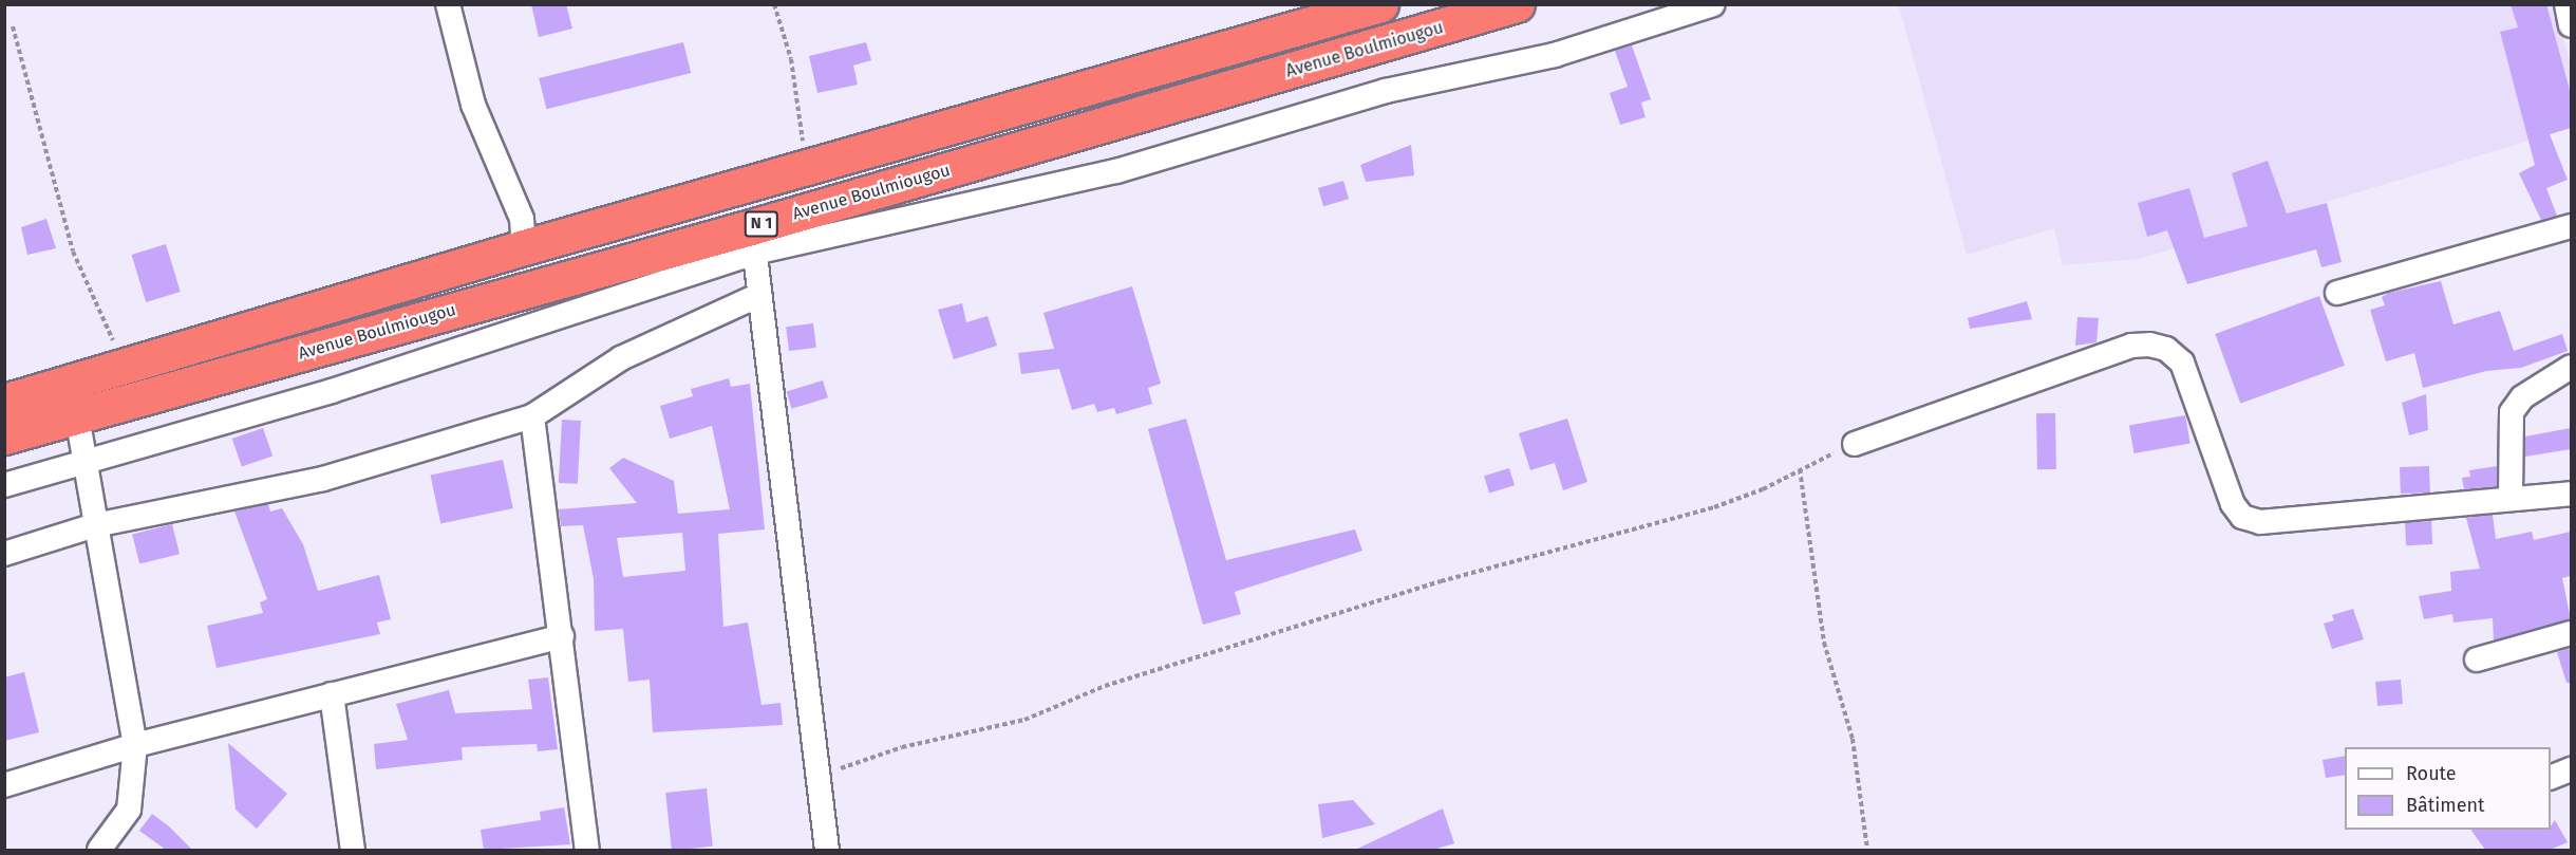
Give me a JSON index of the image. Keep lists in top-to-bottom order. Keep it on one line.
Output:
{"streets":{"highway":["Avenue Boulmiougou","N 1"]},"legend":["Route","Bâtiment"]}
